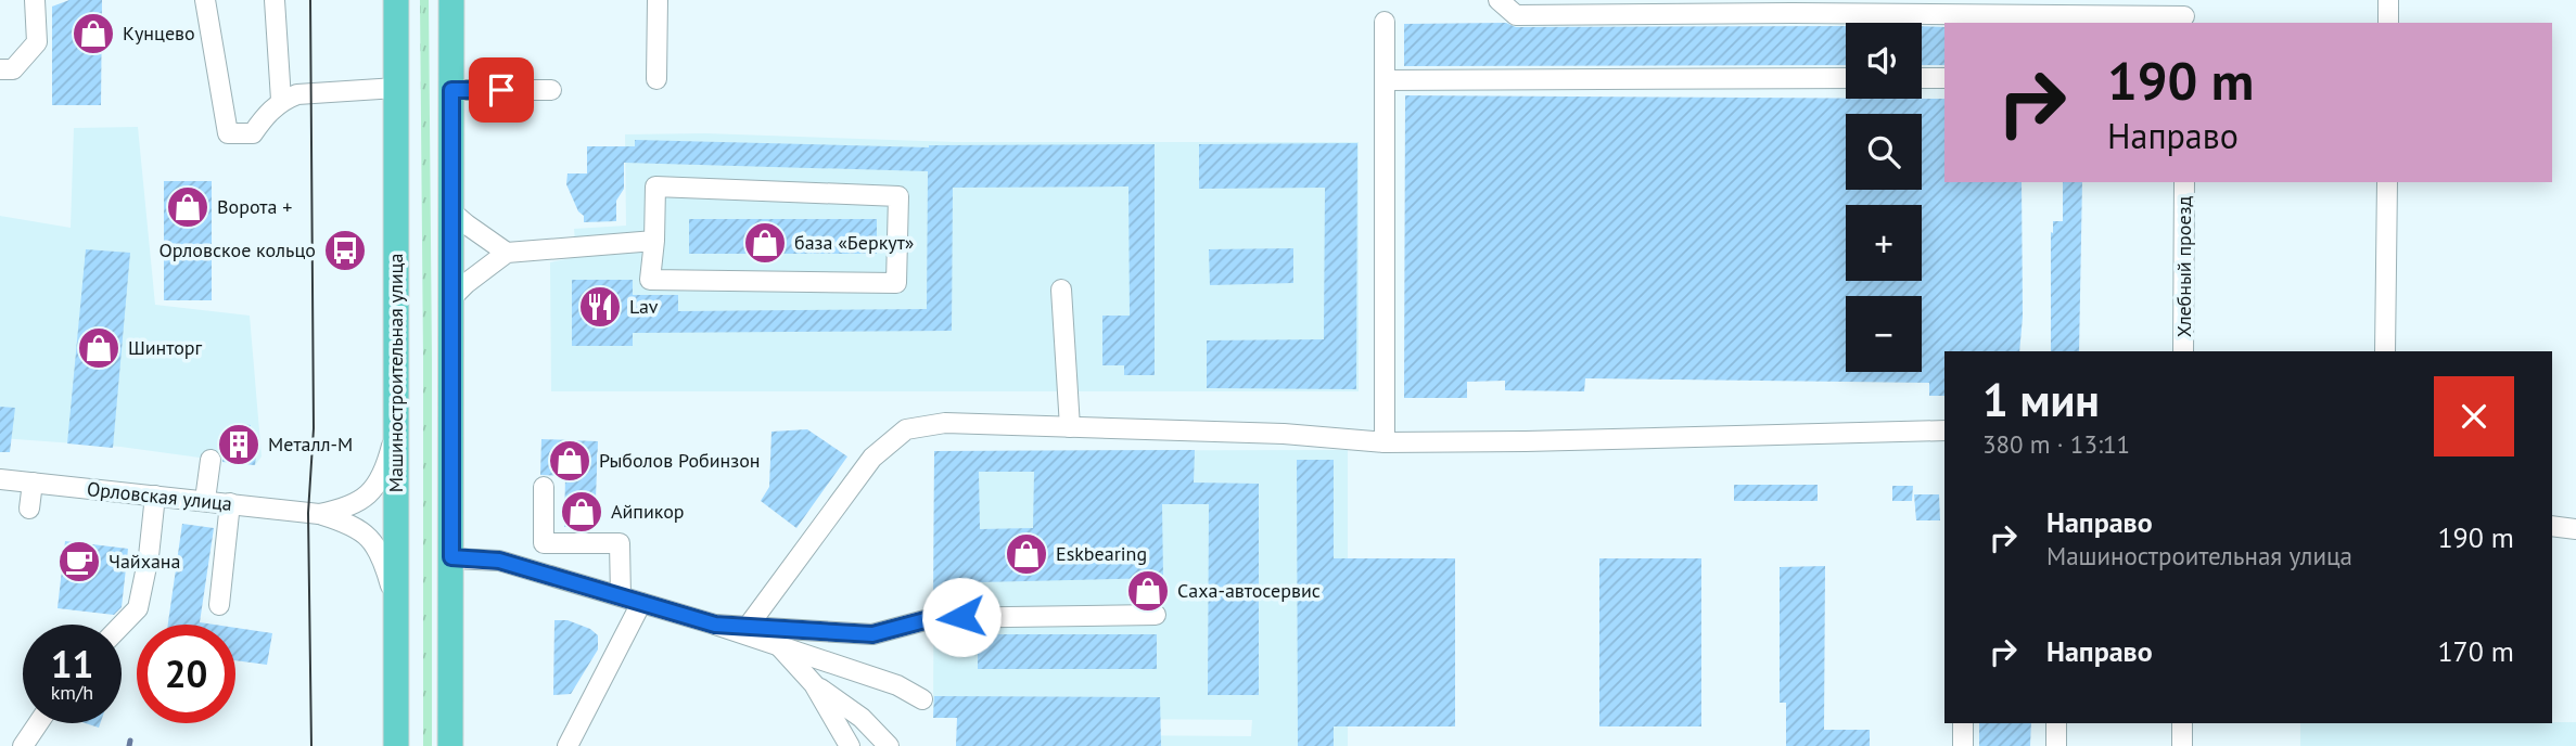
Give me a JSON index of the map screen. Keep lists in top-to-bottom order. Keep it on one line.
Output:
{"streets":{"main road":["Машиностроительная улица"],"street":["Хлебный проезд","Орловская улица"]},"places":{"shop":["Кунцево","Ворота +","база «Беркут»","Шинторг","Рыболов Робинзон","Айпикор","Eskbearing","Саха-автосервис"],"bus stop":["Орловское кольцо"],"restaurant":["Lav"],"building":["Металл-М"],"cafe":["Чайхана"]},"page":{"map_buttons":["+","−"],"turn":["190 m","Направо"],"heading":["1 мин","380 m · 13:11"],"list":[{"name":"Направо","note":"Машиностроительная улица","value":"190 m"},{"name":"Направо","value":"170 m"}],"speed":"11 km/h","limit":"20"}}
